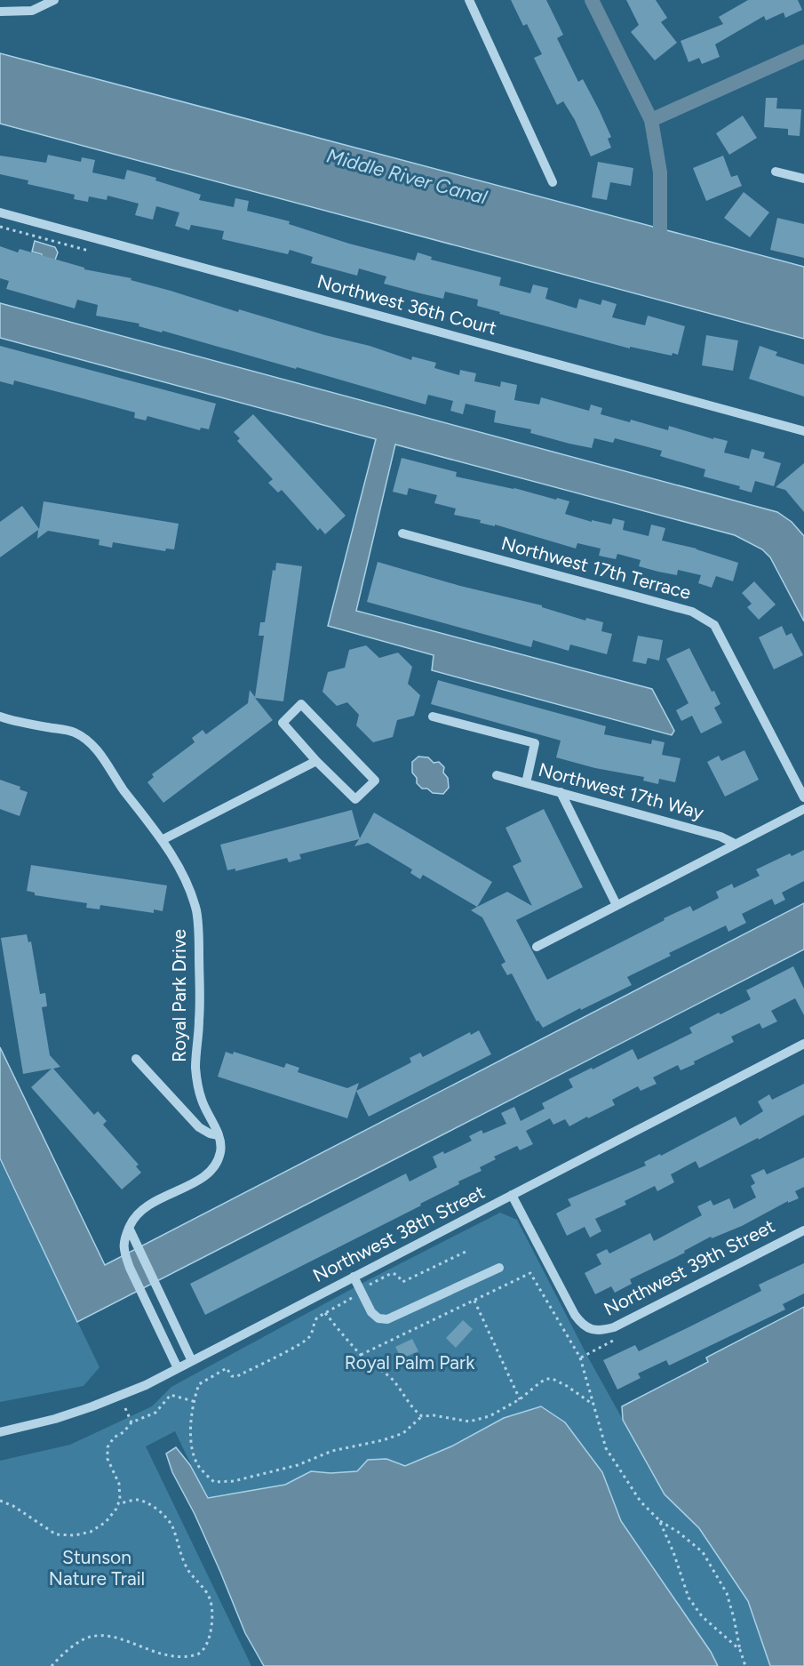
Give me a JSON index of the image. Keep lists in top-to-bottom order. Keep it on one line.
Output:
{"streets":{"street":["Northwest 36th Court","Northwest 17th Terrace","Northwest 17th Way","Royal Park Drive","Northwest 38th Street","Northwest 39th Street"]},"crossings":[["Royal Park Drive","Northwest 38th Street"],["Northwest 38th Street","Northwest 39th Street"]],"water":["Middle River Canal"],"parks":["Royal Palm Park","Stunson Nature Trail"]}
